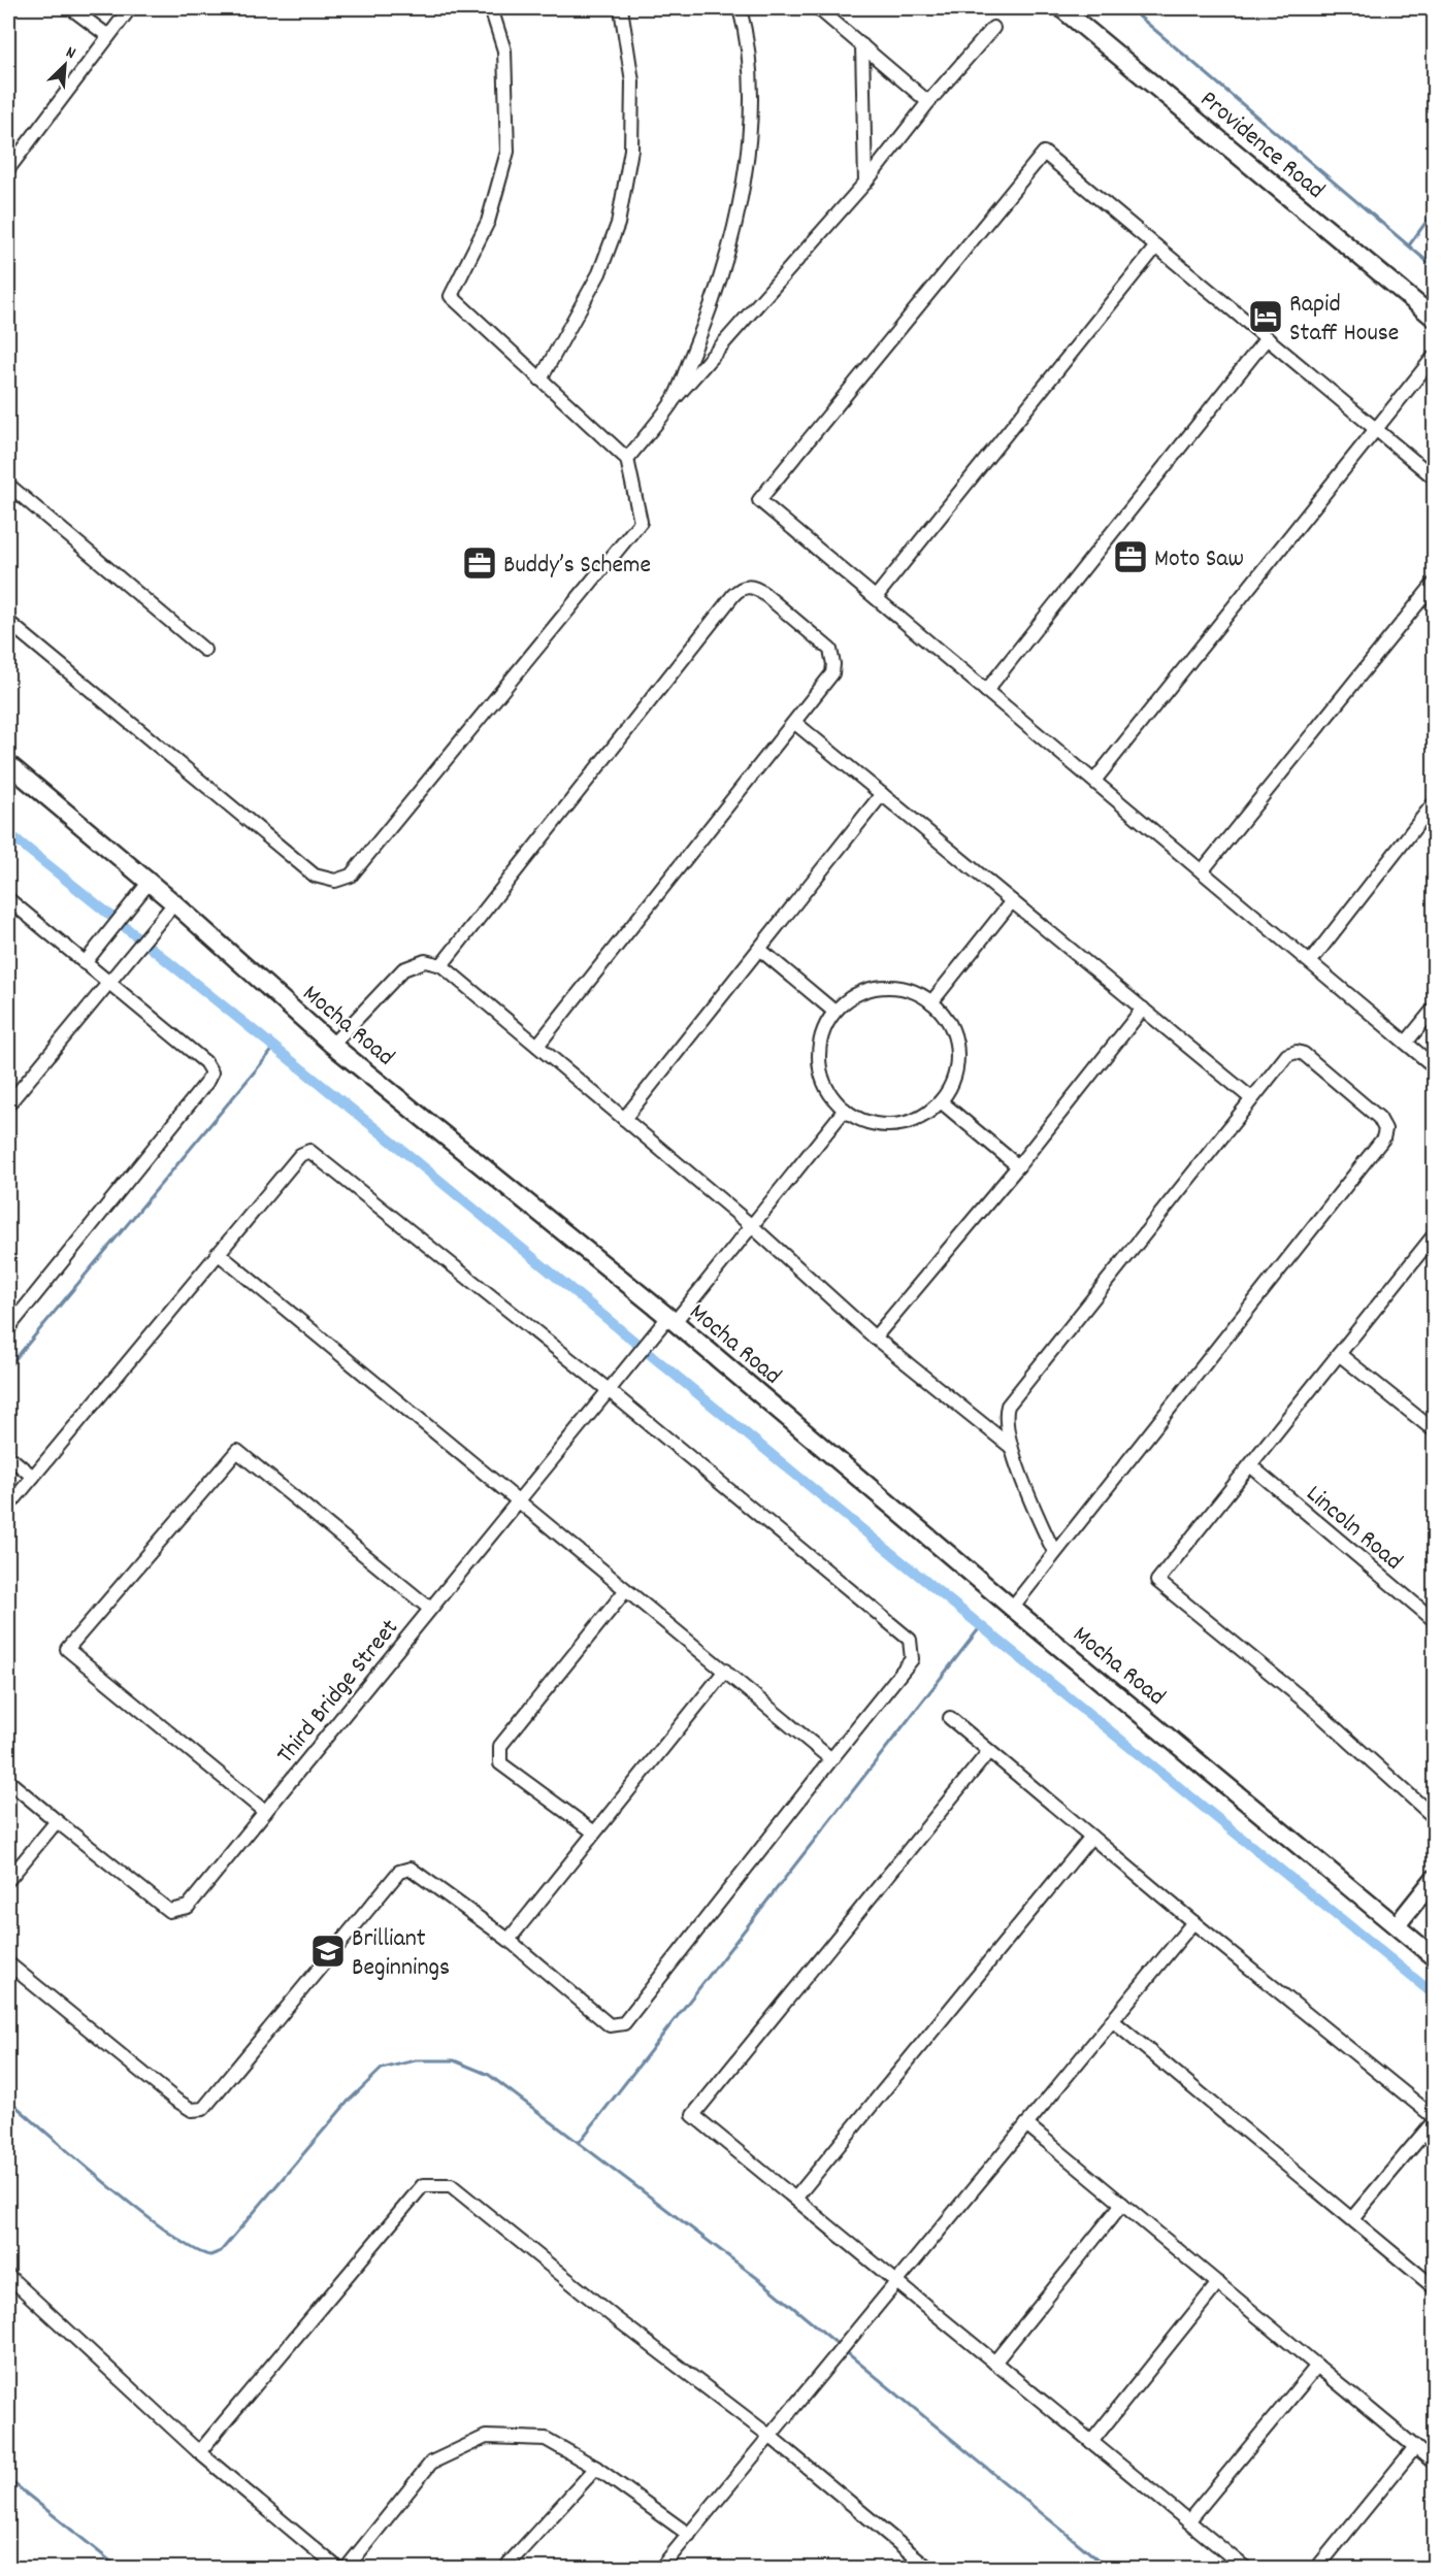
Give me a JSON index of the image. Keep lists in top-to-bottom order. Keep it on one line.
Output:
{"streets":{"street":["Providence Road","Mocha Road","Lincoln Road","Third Bridge Street"]},"crossings":[["Mocha Road","Third Bridge Street"]],"places":{"hotel":["Rapid Staff House"],"office":["Moto Saw","Buddy’s Scheme"],"school or university":["Brilliant Beginnings"]},"north":"top right"}
